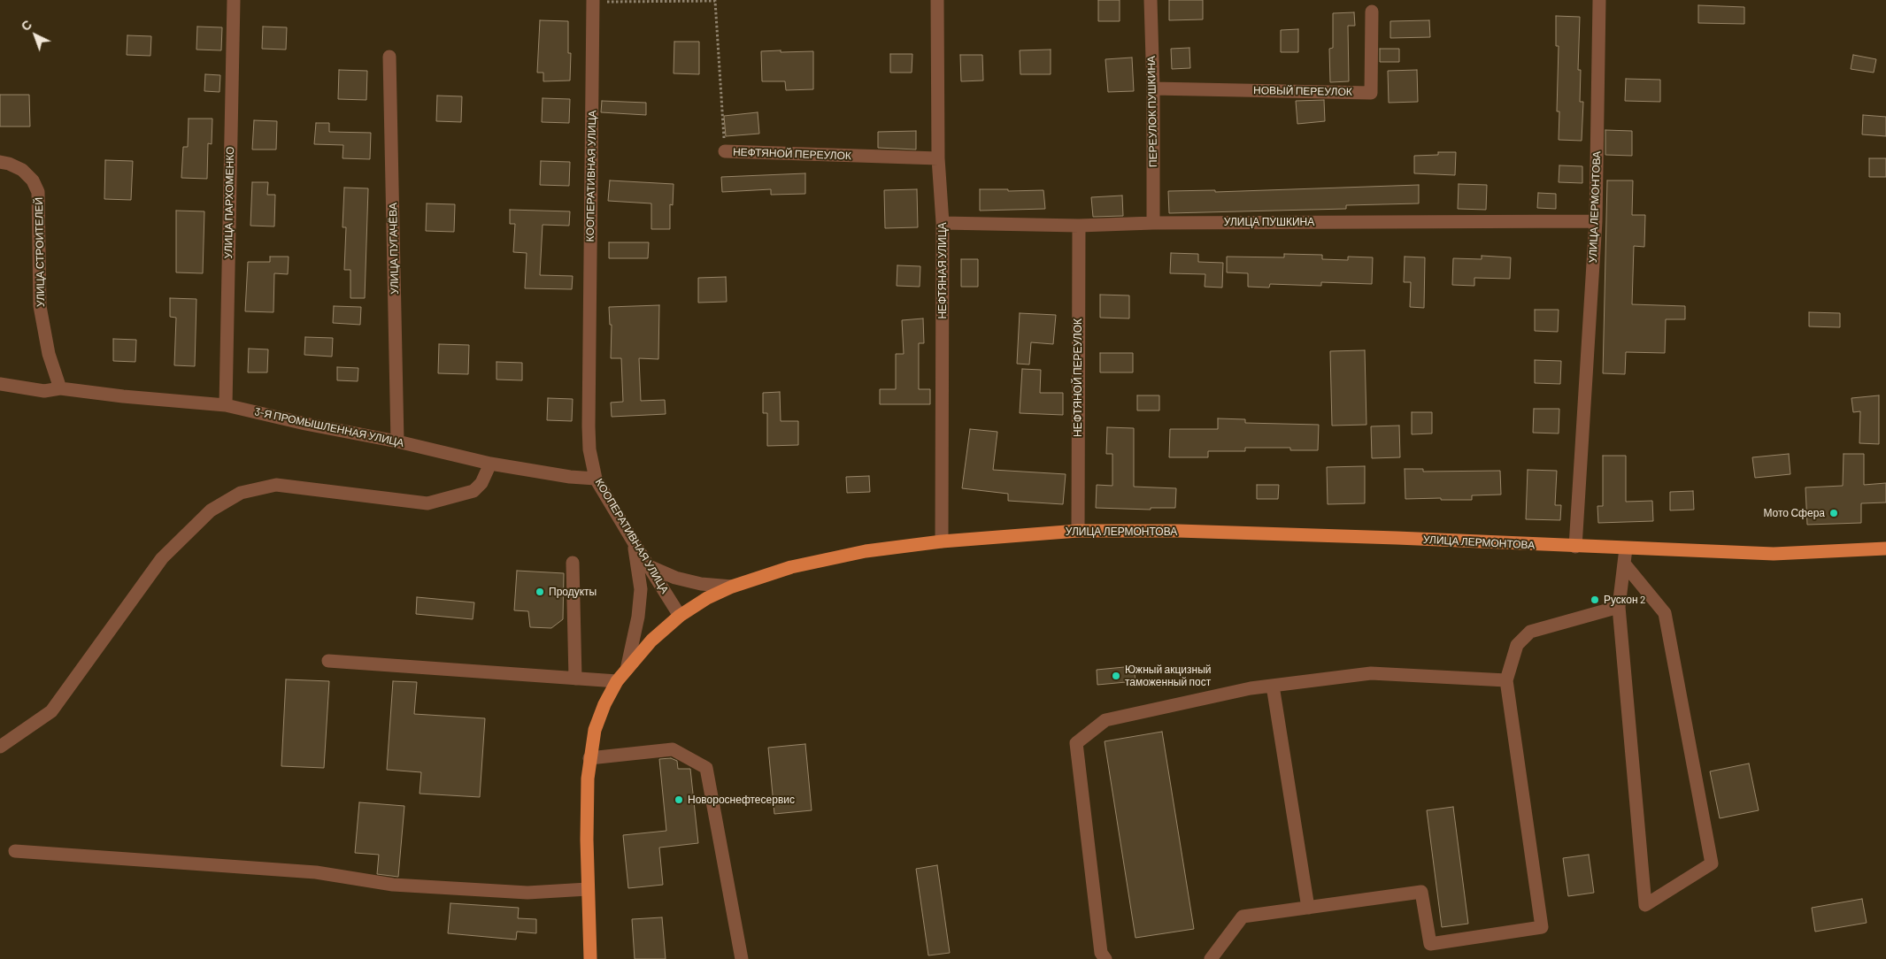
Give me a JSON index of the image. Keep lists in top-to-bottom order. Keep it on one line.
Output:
{"streets":{"main road":["УЛИЦА ЛЕРМОНТОВА"],"street":["НОВЫЙ ПЕРЕУЛОК","ПЕРЕУЛОК ПУШКИНА","НЕФТЯНОЙ ПЕРЕУЛОК","КООПЕРАТИВНАЯ УЛИЦА","УЛИЦА ПАРХОМЕНКО","УЛИЦА ПУШКИНА","УЛИЦА ПУГАЧЁВА","УЛИЦА СТРОИТЕЛЕЙ","НЕФТЯНАЯ УЛИЦА","3-Я ПРОМЫШЛЕННАЯ УЛИЦА"]},"crossings":[["НОВЫЙ ПЕРЕУЛОК","ПЕРЕУЛОК ПУШКИНА"],["ПЕРЕУЛОК ПУШКИНА","УЛИЦА ПУШКИНА"],["НЕФТЯНОЙ ПЕРЕУЛОК","УЛИЦА ЛЕРМОНТОВА"],["НЕФТЯНОЙ ПЕРЕУЛОК","УЛИЦА ПУШКИНА"],["НЕФТЯНОЙ ПЕРЕУЛОК","НЕФТЯНАЯ УЛИЦА"],["КООПЕРАТИВНАЯ УЛИЦА","УЛИЦА ЛЕРМОНТОВА"],["КООПЕРАТИВНАЯ УЛИЦА","3-Я ПРОМЫШЛЕННАЯ УЛИЦА"],["УЛИЦА ПАРХОМЕНКО","3-Я ПРОМЫШЛЕННАЯ УЛИЦА"],["УЛИЦА ЛЕРМОНТОВА","УЛИЦА ПУШКИНА"],["УЛИЦА ЛЕРМОНТОВА","НЕФТЯНАЯ УЛИЦА"],["УЛИЦА ПУШКИНА","НЕФТЯНАЯ УЛИЦА"],["УЛИЦА ПУГАЧЁВА","3-Я ПРОМЫШЛЕННАЯ УЛИЦА"],["УЛИЦА СТРОИТЕЛЕЙ","3-Я ПРОМЫШЛЕННАЯ УЛИЦА"]],"places":["Мото Сфера","Продукты","Рускон 2","Южный акцизный таможенный пост","Новороснефтесервис"],"north":"top left"}
